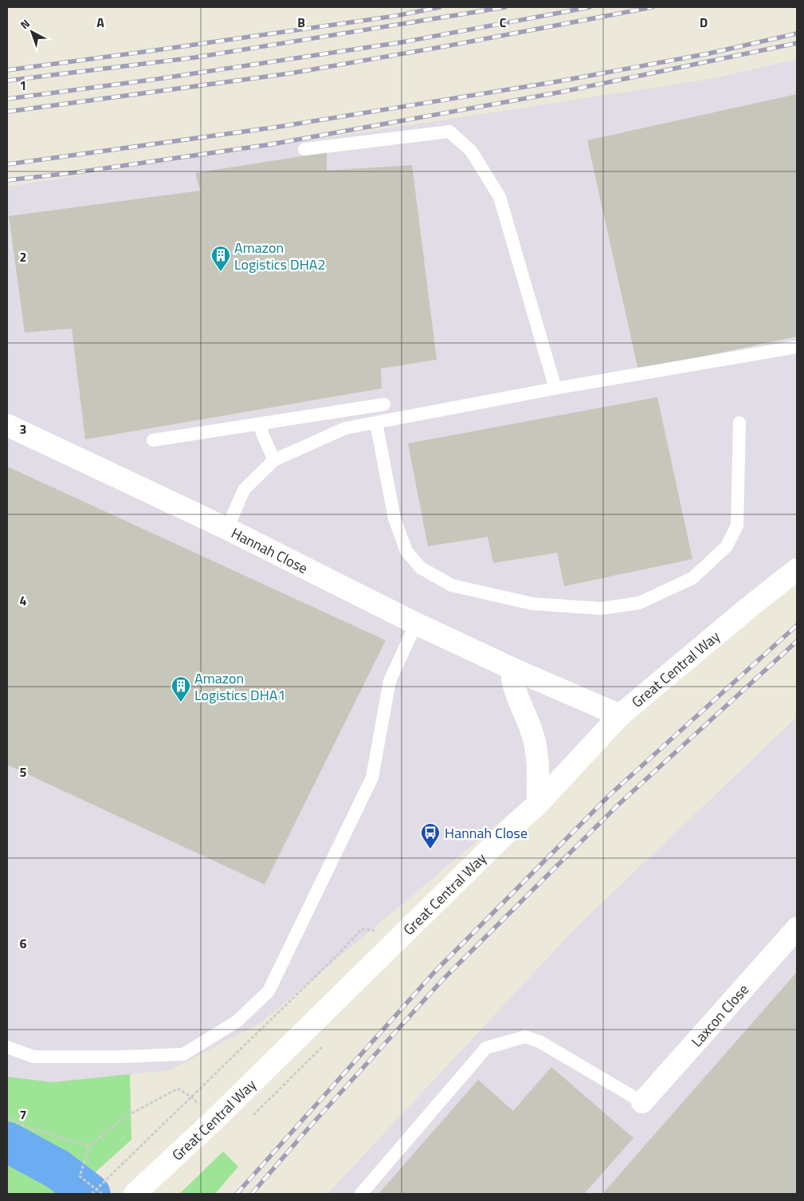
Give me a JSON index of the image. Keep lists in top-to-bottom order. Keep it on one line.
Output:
{"streets":{"main road":["Hannah Close","Great Central Way","Laxcon Close"]},"crossings":[["Hannah Close","Great Central Way"]],"places":{"building":["Amazon Logistics DHA2","Amazon Logistics DHA1"],"bus stop":["Hannah Close"]},"north":"top left","grid":{"columns":["A","B","C","D"],"rows":["1","2","3","4","5","6","7"]}}
